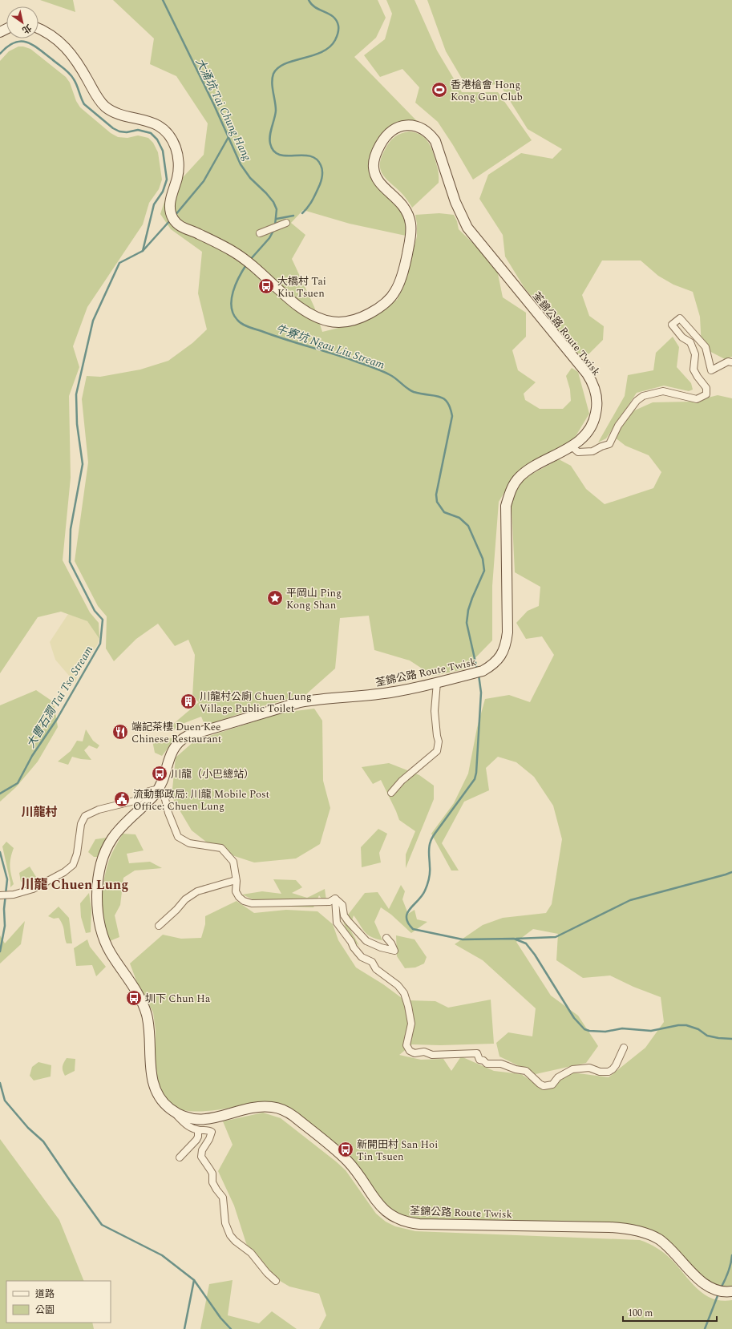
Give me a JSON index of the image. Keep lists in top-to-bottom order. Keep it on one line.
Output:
{"streets":{"main road":["荃錦公路 Route Twisk"]},"districts":["川龍村","川龍 Chuen Lung"],"water":["大涌坑 Tai Chung Hang","牛寮坑 Ngau Liu Stream","大曹石澗 Tai Tso Stream"],"places":{"sports":["香港槍會 Hong Kong Gun Club"],"bus stop":["大橋村 Tai Kiu Tsuen","川龍（小巴總站）","圳下 Chun Ha","新開田村 San Hoi Tin Tsuen"],"place":["平岡山 Ping Kong Shan"],"building":["川龍村公廁 Chuen Lung Village Public Toilet"],"restaurant":["端記茶樓 Duen Kee Chinese Restaurant"],"public building":["流動郵政局: 川龍 Mobile Post Office: Chuen Lung"]},"legend":["道路","公園"],"scale_bar":"100 m","north":"bottom right"}
